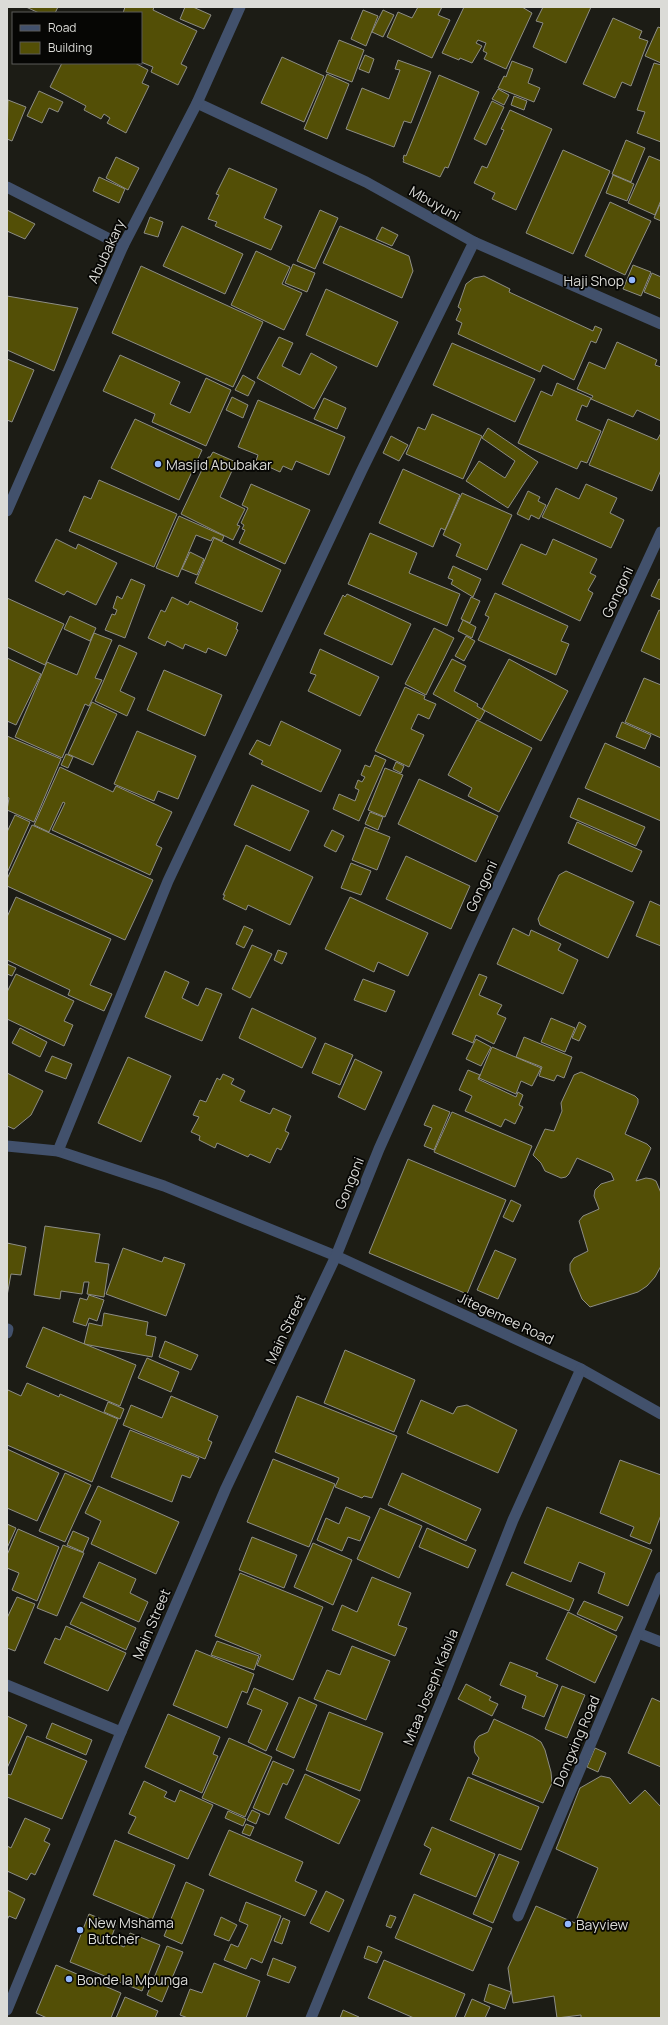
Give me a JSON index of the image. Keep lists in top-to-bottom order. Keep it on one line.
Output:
{"streets":{"street":["Mbuyuni","Abubakary","Gongoni","Jitegemee Road","Main Street","Mtaa Joseph Kabila","Dongxing Road"]},"crossings":[["Mbuyuni","Abubakary"],["Gongoni","Jitegemee Road"],["Gongoni","Main Street"],["Jitegemee Road","Main Street"],["Jitegemee Road","Mtaa Joseph Kabila"]],"places":["Haji Shop","Masjid Abubakar","Bayview","New Mshama Butcher","Bonde la Mpunga"],"legend":["Road","Building"]}
